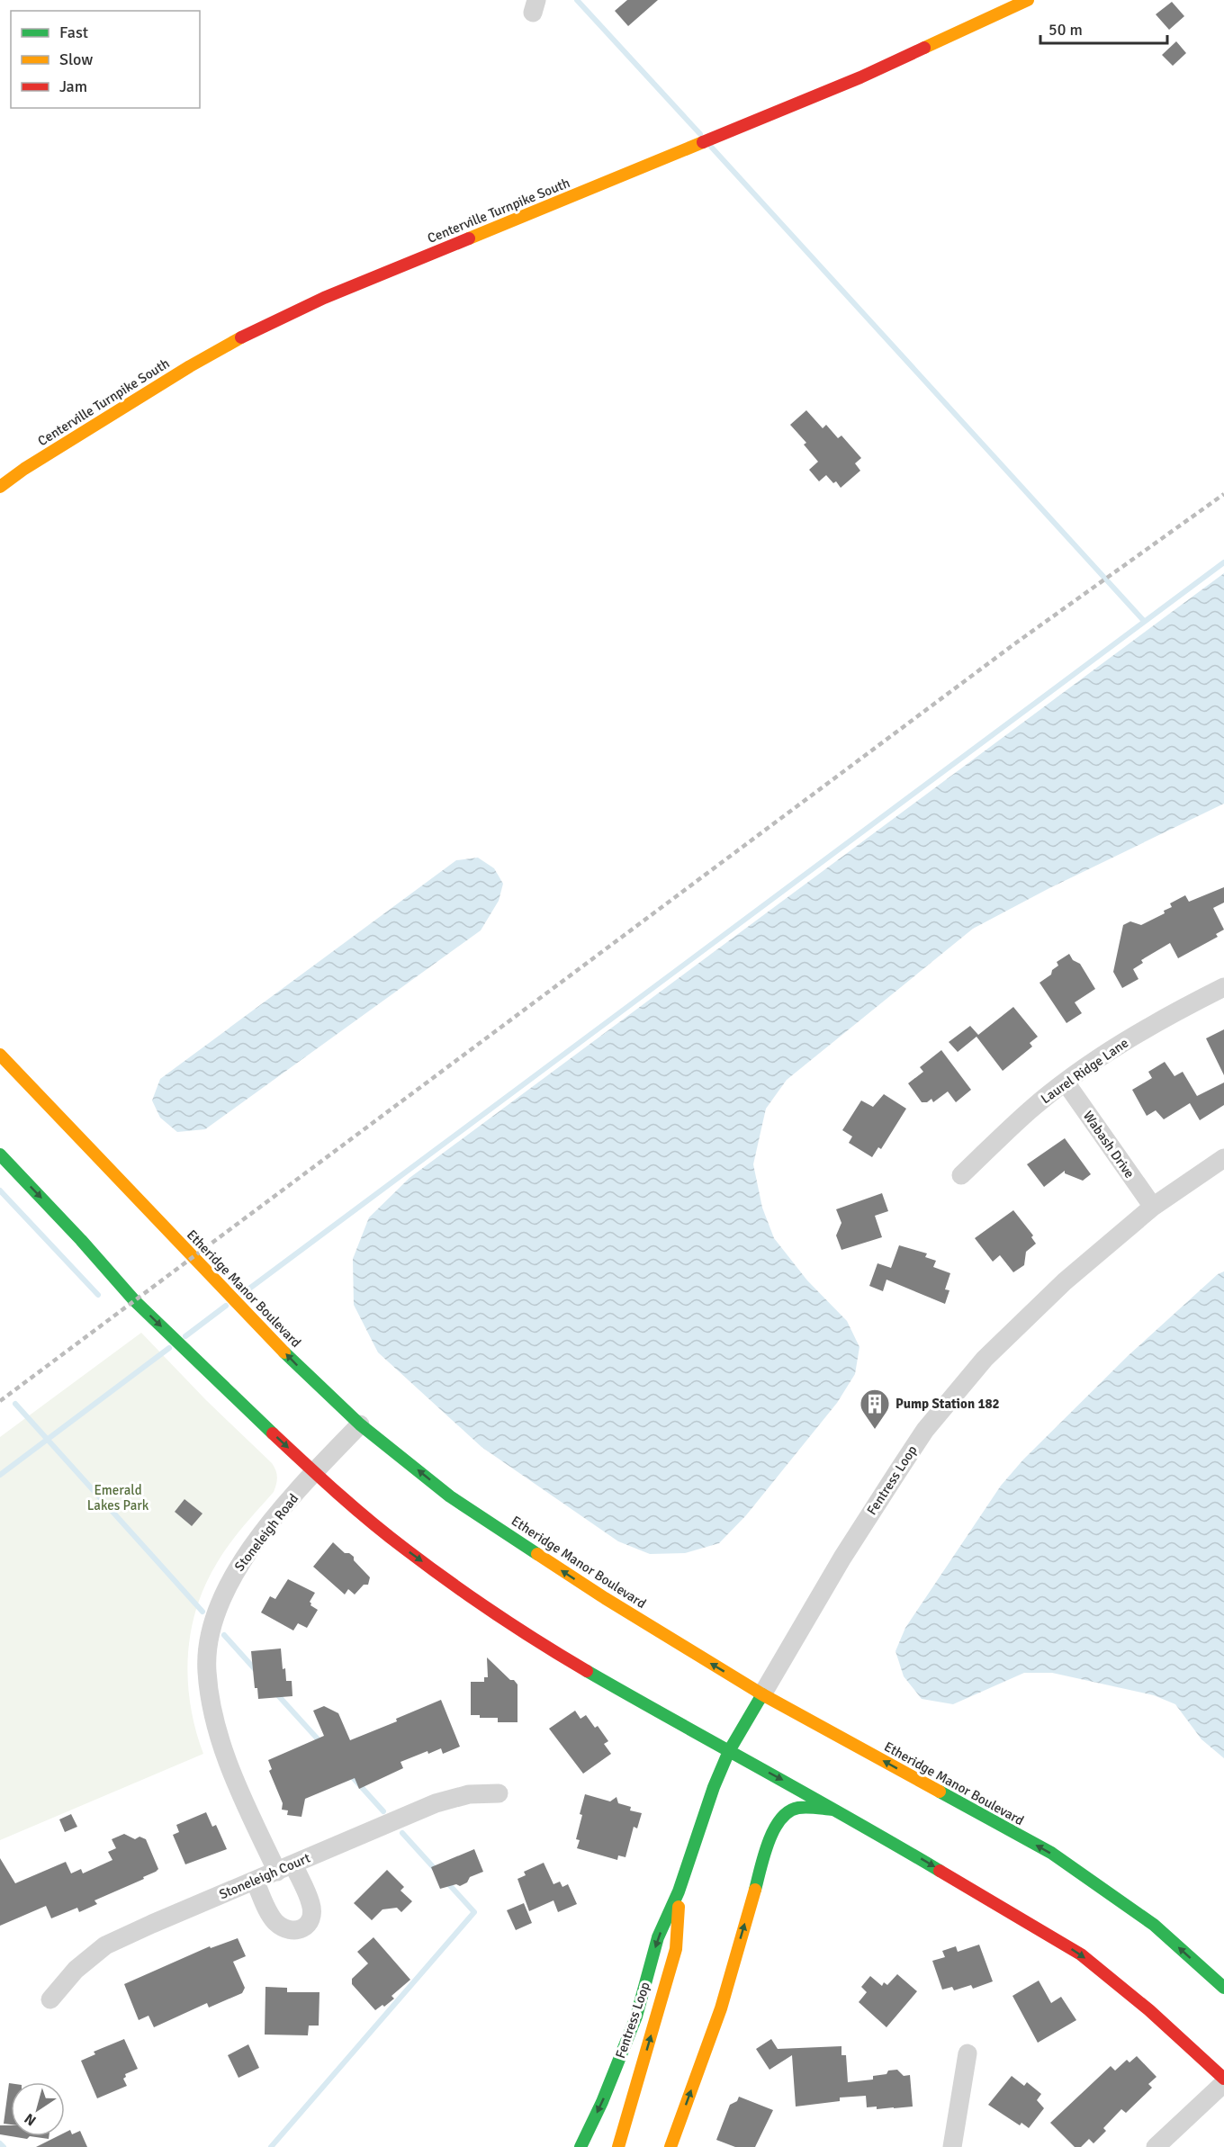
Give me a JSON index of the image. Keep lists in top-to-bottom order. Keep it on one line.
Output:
{"streets":{"main road":["Centerville Turnpike South","Etheridge Manor Boulevard","Fentress Loop"],"street":["Laurel Ridge Lane","Wabash Drive","Stoneleigh Road","Stoneleigh Court"]},"crossings":[["Laurel Ridge Lane","Wabash Drive"],["Wabash Drive","Fentress Loop"],["Etheridge Manor Boulevard","Fentress Loop"],["Etheridge Manor Boulevard","Stoneleigh Road"],["Stoneleigh Road","Stoneleigh Court"]],"parks":["Emerald Lakes Park"],"places":{"building":["Pump Station 182"]},"legend":["Fast","Slow","Jam"],"scale_bar":"50 m","north":"bottom left"}
